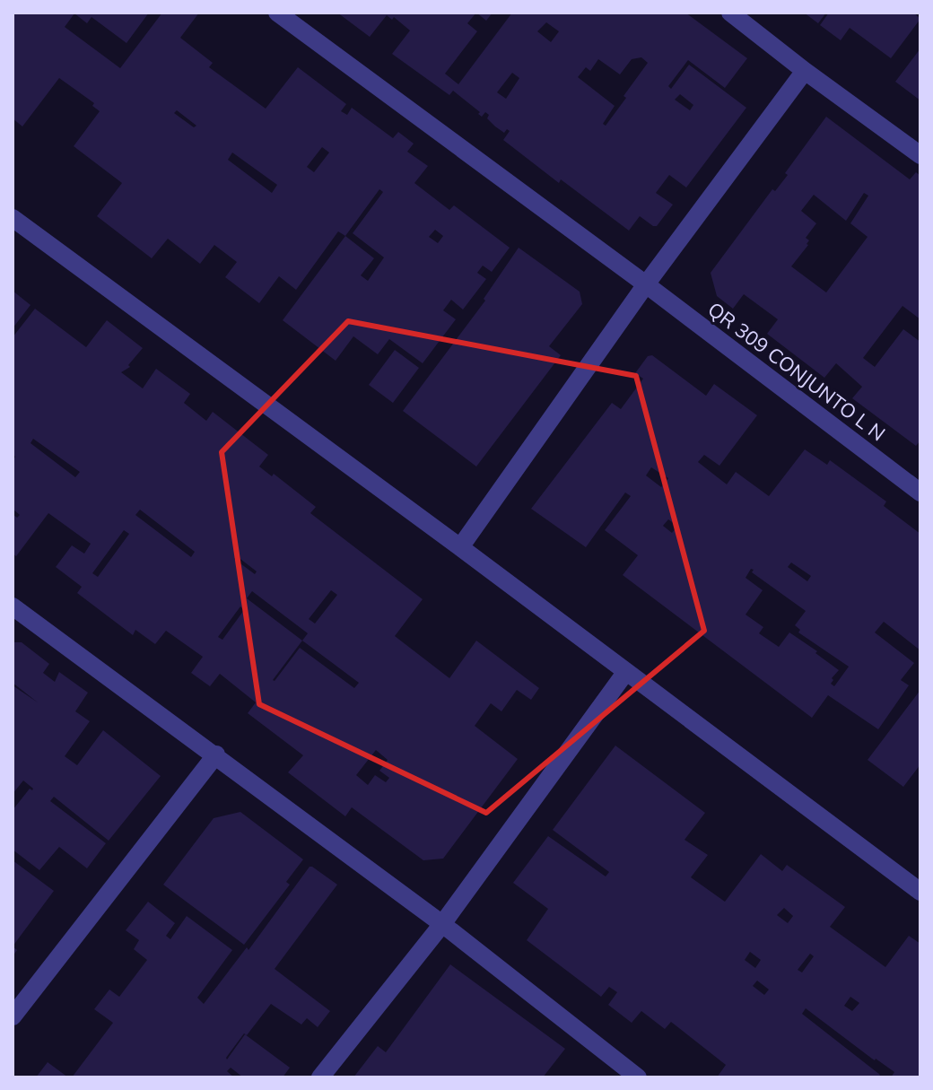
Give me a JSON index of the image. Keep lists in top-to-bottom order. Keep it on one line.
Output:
{"streets":{"street":["QR 309 CONJUNTO L N"]}}
